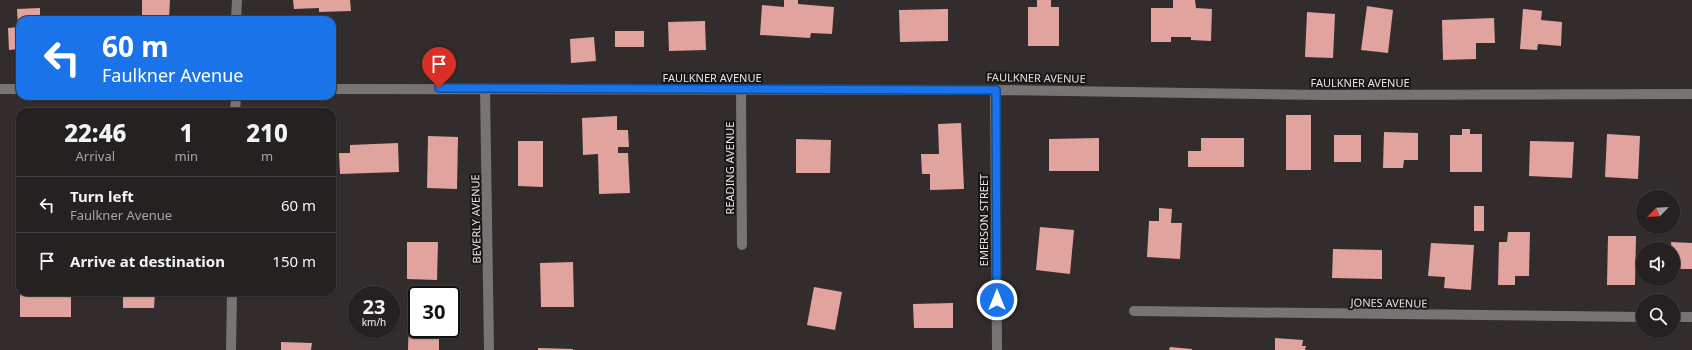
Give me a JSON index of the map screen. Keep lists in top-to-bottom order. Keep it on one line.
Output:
{"streets":{"street":["FAULKNER AVENUE","READING AVENUE","BEVERLY AVENUE","EMERSON STREET","JONES AVENUE"]},"crossings":[["FAULKNER AVENUE","READING AVENUE"],["FAULKNER AVENUE","BEVERLY AVENUE"],["FAULKNER AVENUE","EMERSON STREET"]],"north":"bottom left","page":{"turn":["60 m","Faulkner Avenue"],"eta":["22:46","Arrival","1","min","210","m"],"list":[{"name":"Turn left","note":"Faulkner Avenue","value":"60 m"},{"name":"Arrive at destination","value":"150 m"}],"speed":"23 km/h","limit":"30"}}
